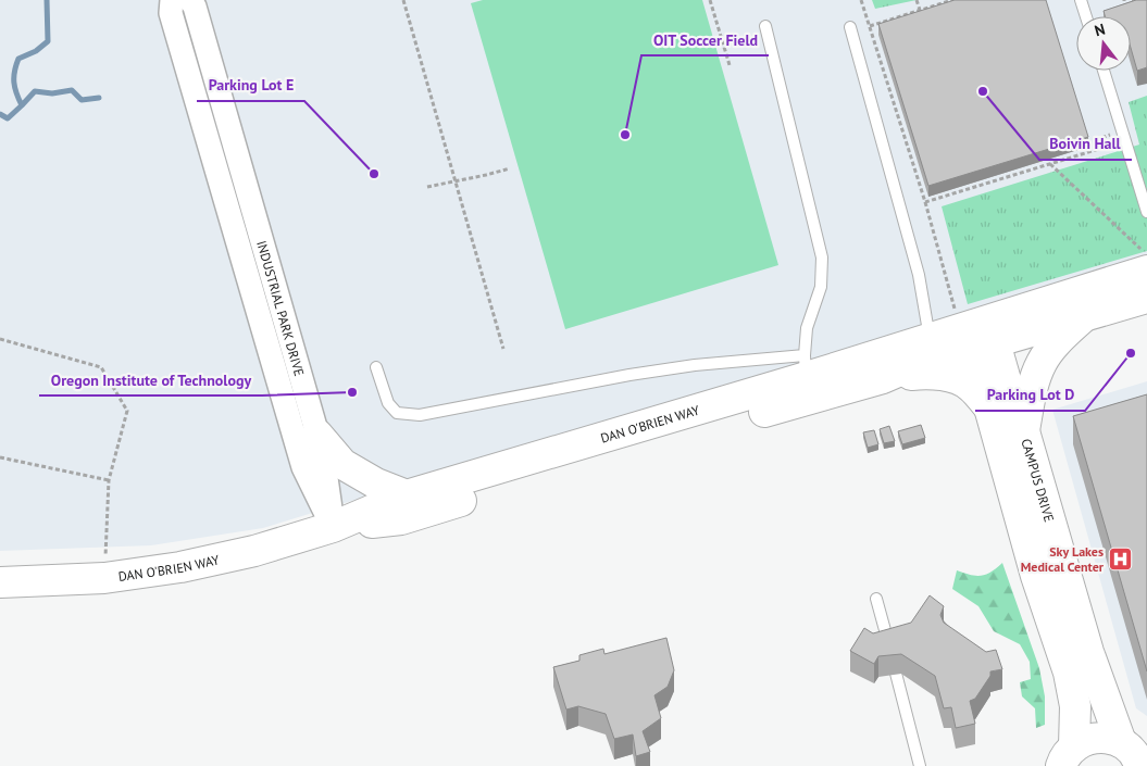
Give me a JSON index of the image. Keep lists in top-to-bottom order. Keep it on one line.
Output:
{"streets":{"street":["INDUSTRIAL PARK DRIVE","DAN O'BRIEN WAY","CAMPUS DRIVE"]},"crossings":[["INDUSTRIAL PARK DRIVE","DAN O'BRIEN WAY"],["DAN O'BRIEN WAY","CAMPUS DRIVE"]],"places":{"other":["Boivin Hall","OIT Soccer Field","Parking Lot E","Parking Lot D","Oregon Institute of Technology"],"hospital":["Sky Lakes Medical Center"]},"north":"top"}
